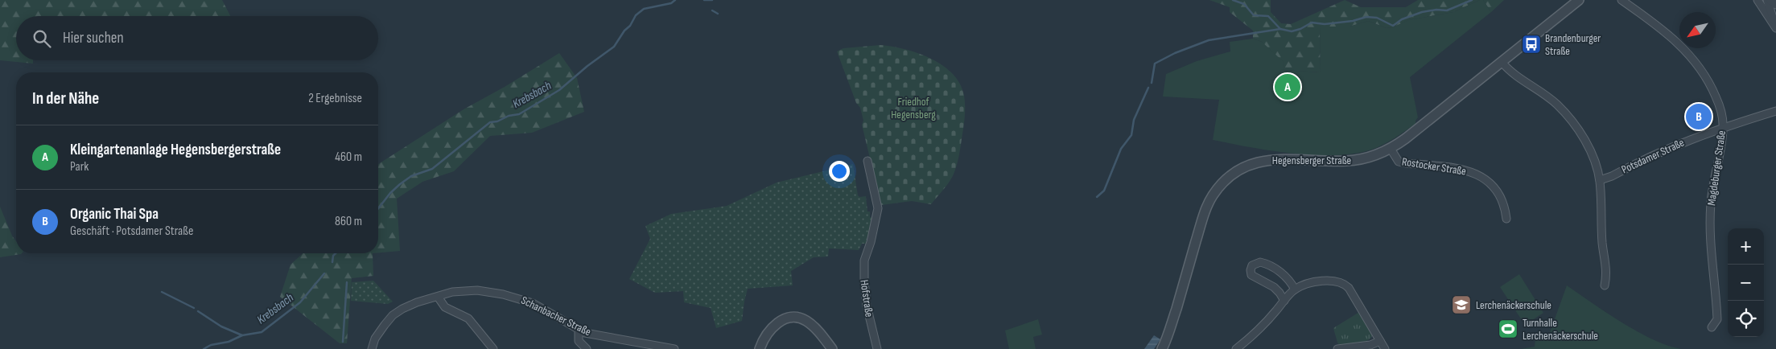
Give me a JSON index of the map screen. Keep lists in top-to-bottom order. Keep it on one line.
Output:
{"streets":{"street":["Potsdamer Straße","Hegensberger Straße","Rostocker Straße","Magdeburger Straße","Hofstraße","Schanbacher Straße"]},"crossings":[["Potsdamer Straße","Magdeburger Straße"],["Hegensberger Straße","Rostocker Straße"]],"water":["Krebsbach"],"parks":["Friedhof Hegensberg"],"places":{"bus stop":["Brandenburger Straße"],"school or university":["Lerchenäckerschule"],"sports":["Turnhalle Lerchenäckerschule"]},"north":"bottom left","page":{"search":"Hier suchen","pins":["A","B"],"heading":["In der Nähe","2 Ergebnisse"],"list":[{"mark":"A","name":"Kleingartenanlage Hegensbergerstraße","note":"Park","value":"460 m"},{"mark":"B","name":"Organic Thai Spa","note":"Geschäft · Potsdamer Straße","value":"860 m"}],"map_buttons":["+","−"]}}
